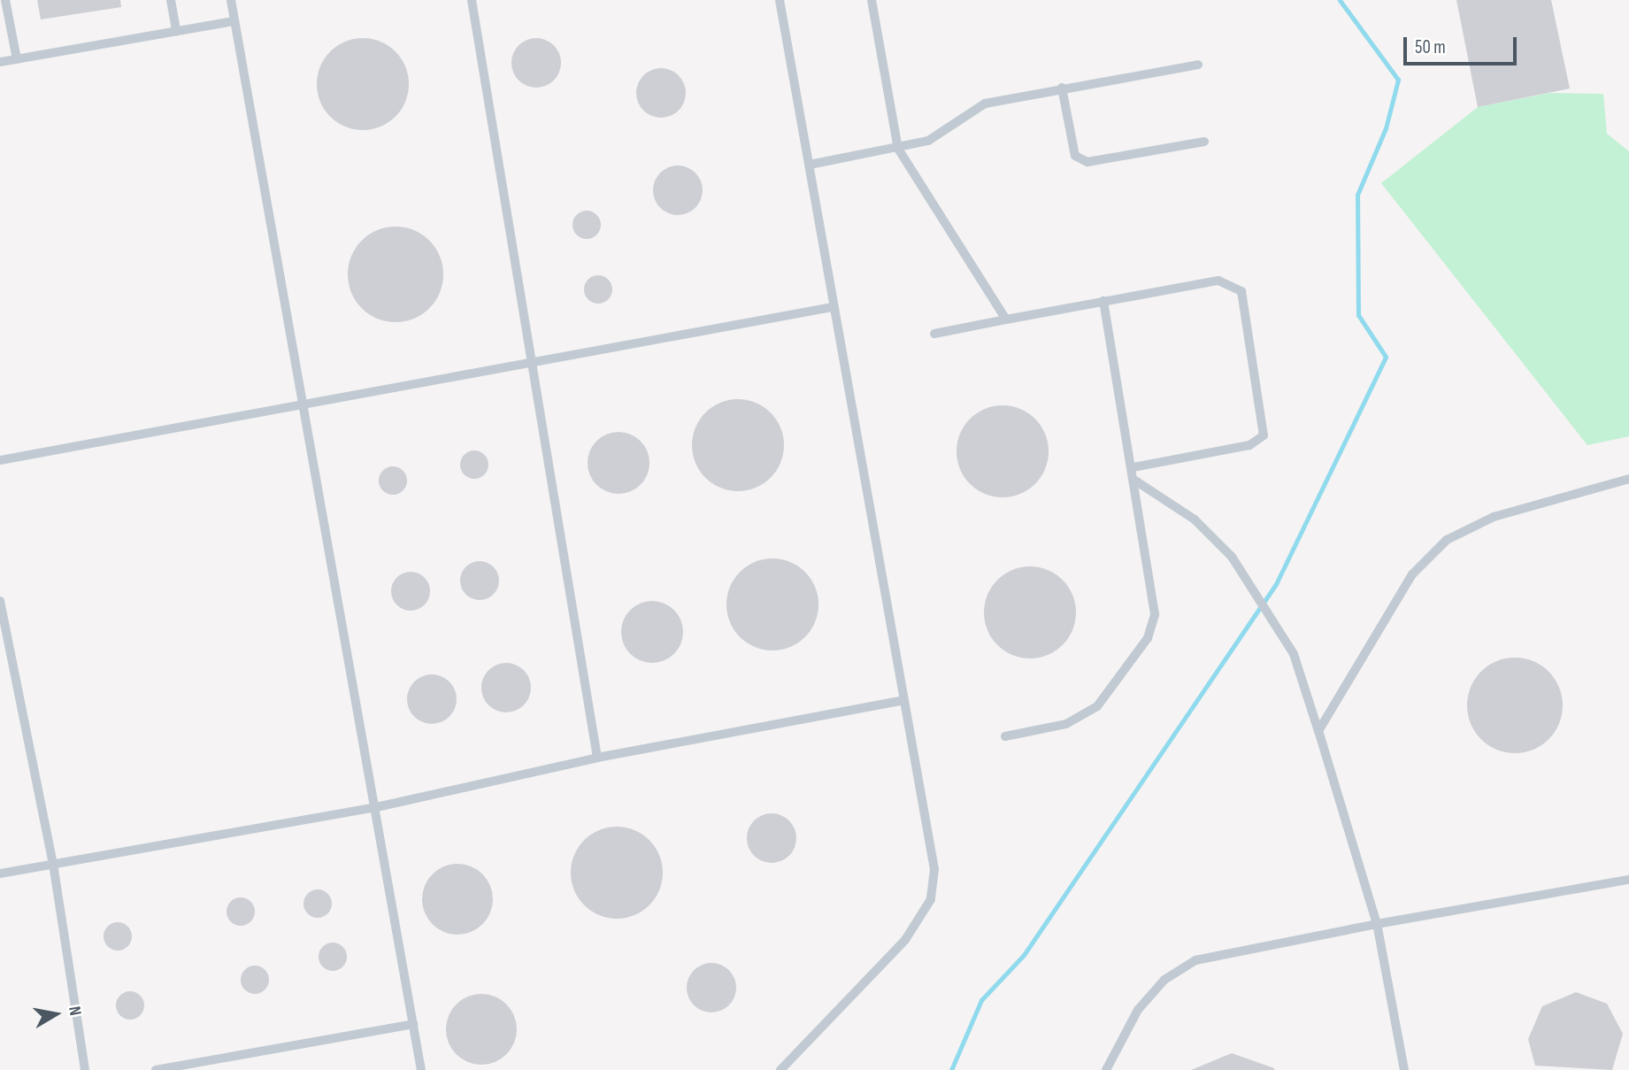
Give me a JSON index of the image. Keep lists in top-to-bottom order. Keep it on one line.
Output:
{"scale_bar":"50 m","north":"right"}
